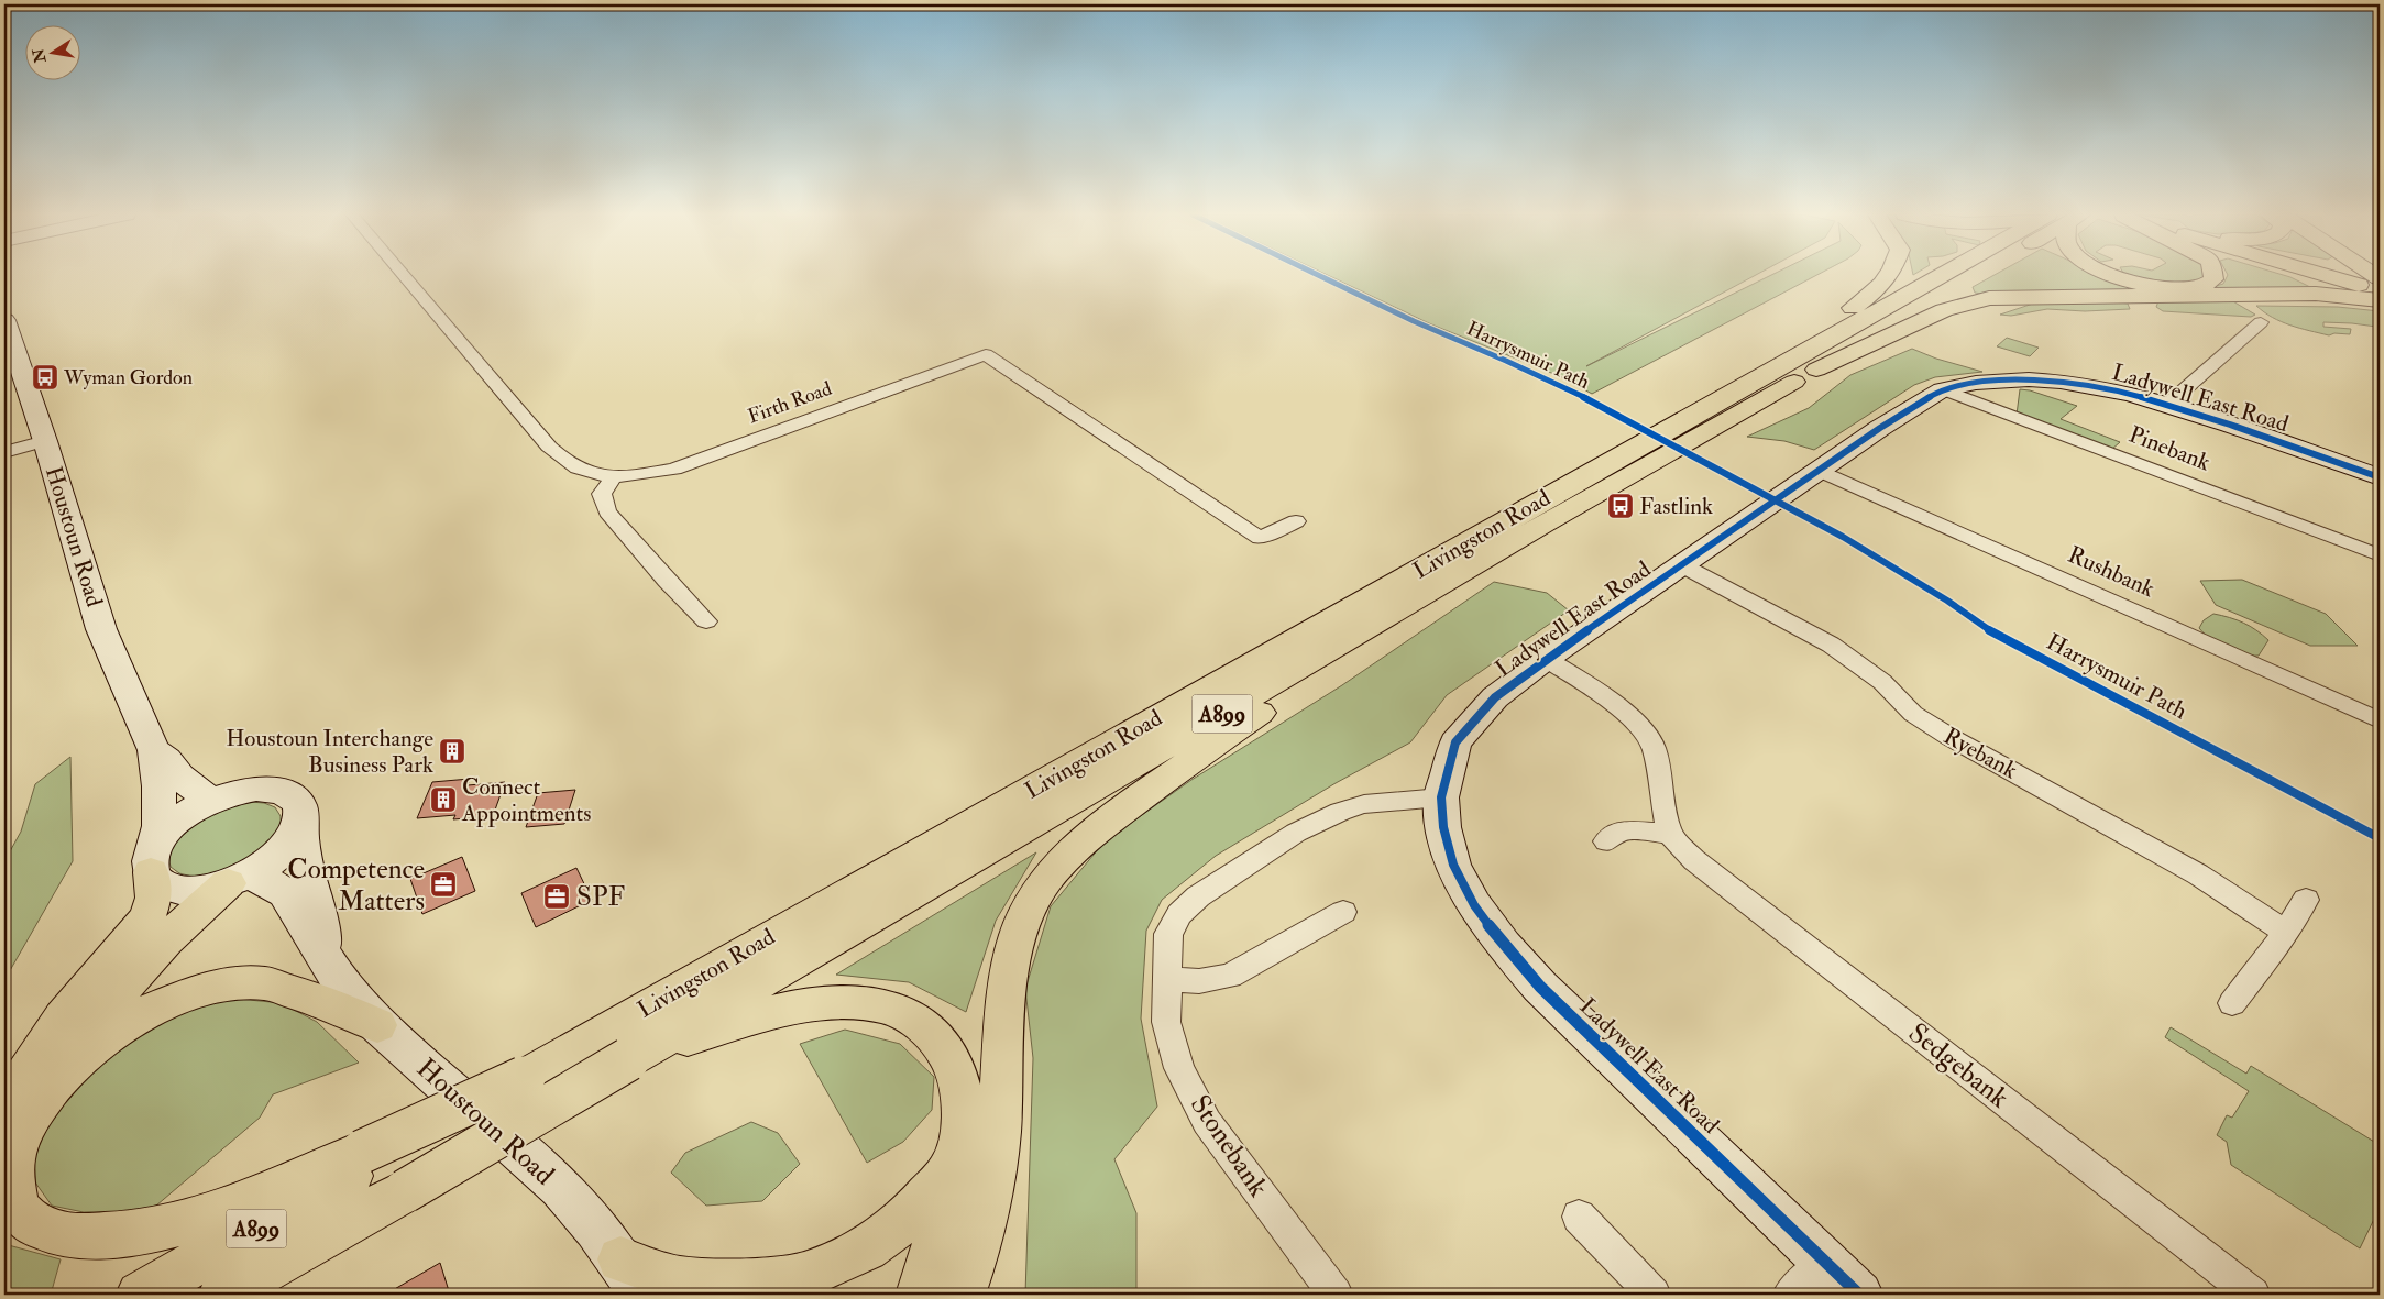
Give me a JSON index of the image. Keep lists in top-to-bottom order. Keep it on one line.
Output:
{"streets":{"main road":["Livingston Road","A899"],"street":["Ladywell East Road","Firth Road","Pinebank","Houstoun Road","Rushbank","Ryebank","Sedgebank","Stonebank"],"cycle path":["Harrysmuir Path"]},"crossings":[["Ladywell East Road","Pinebank"],["Ladywell East Road","Rushbank"],["Ladywell East Road","Ryebank"],["Ladywell East Road","Stonebank"],["Livingston Road","A899"]],"places":{"bus stop":["Wyman Gordon","Fastlink"],"building":["Houstoun Interchange Business Park","Connect Appointments"],"office":["Competence Matters","SPF"]},"north":"left"}
